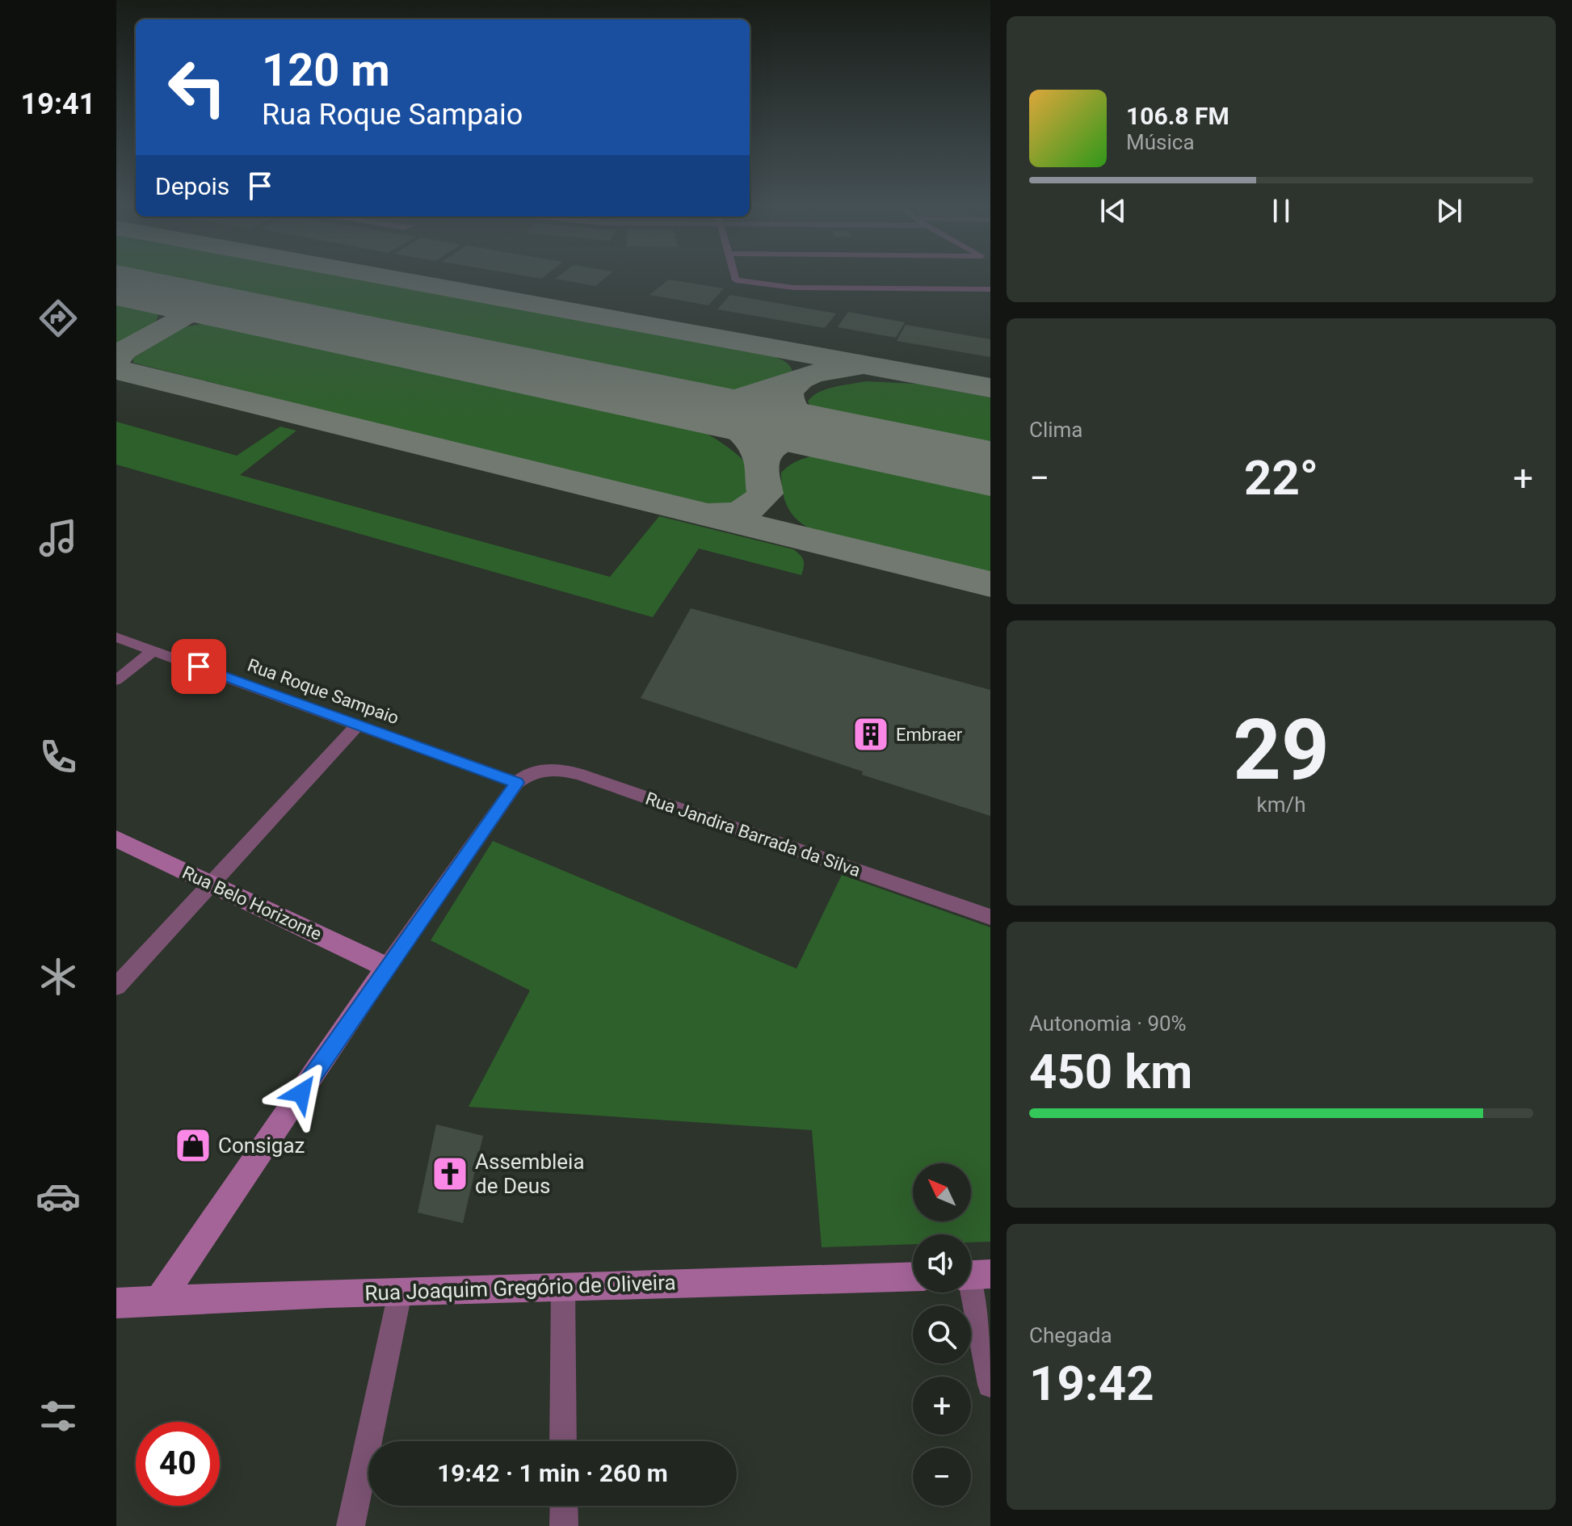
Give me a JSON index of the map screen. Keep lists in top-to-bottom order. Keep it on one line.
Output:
{"streets":{"street":["Rua Roque Sampaio","Rua Jandira Barrada da Silva","Rua Belo Horizonte","Rua Joaquim Gregório de Oliveira"]},"crossings":[["Rua Roque Sampaio","Rua Jandira Barrada da Silva"]],"places":{"building":["Embraer"],"shop":["Consigaz"],"church":["Assembleia de Deus"]},"north":"top left","page":{"tabs":"19:41","turn":["120 m","Rua Roque Sampaio"],"song":["106.8 FM","Música"],"then":"Depois","tile":["Clima",["29","km/h"],["Autonomia · 90%","450 km"],["Chegada","19:42"]],"heat":["−","22°","+"],"map_buttons":["+","−"],"limit":"40","trip":"19:42 · 1 min · 260 m"}}
